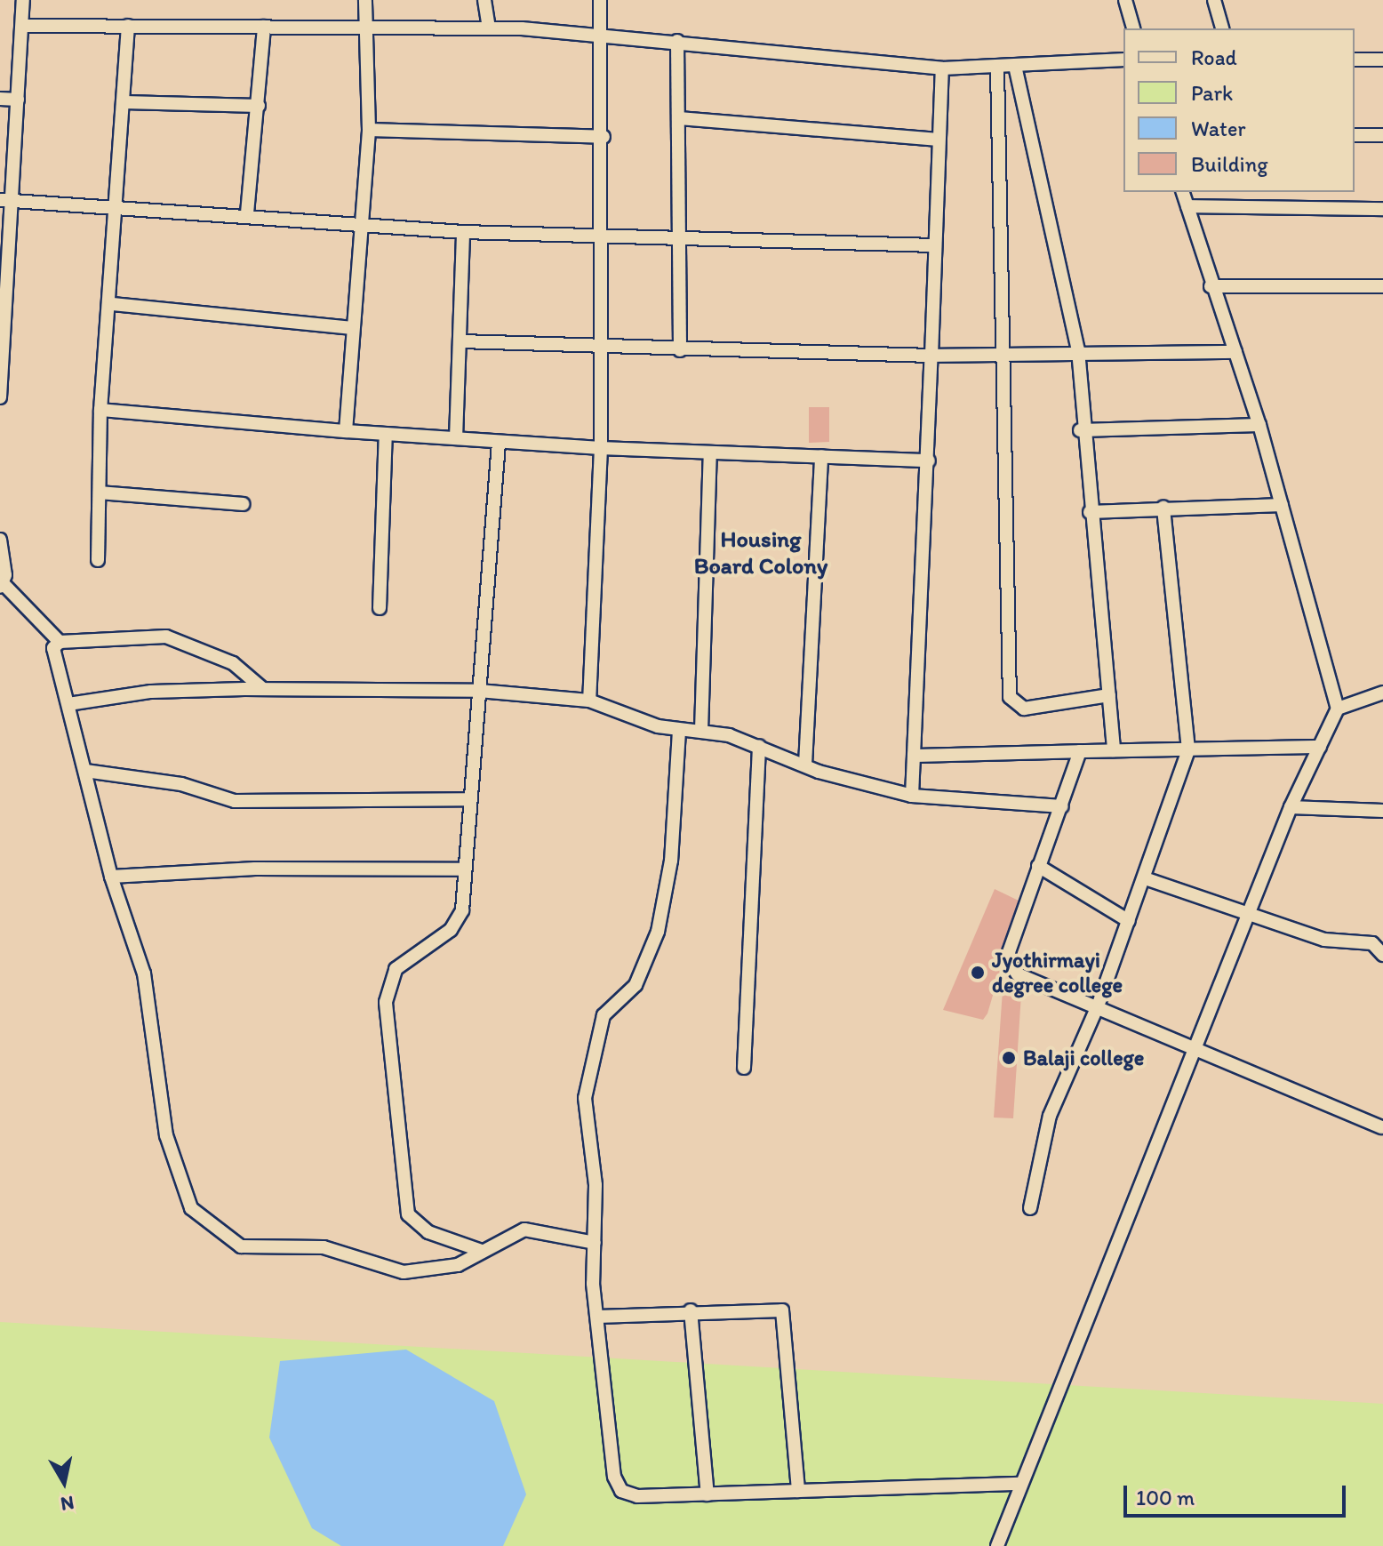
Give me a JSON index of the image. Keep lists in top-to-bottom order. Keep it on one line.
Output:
{"districts":["Housing Board Colony"],"places":["Jyothirmayi degree college","Balaji college"],"legend":["Road","Park","Water","Building"],"scale_bar":"100 m","north":"bottom"}
